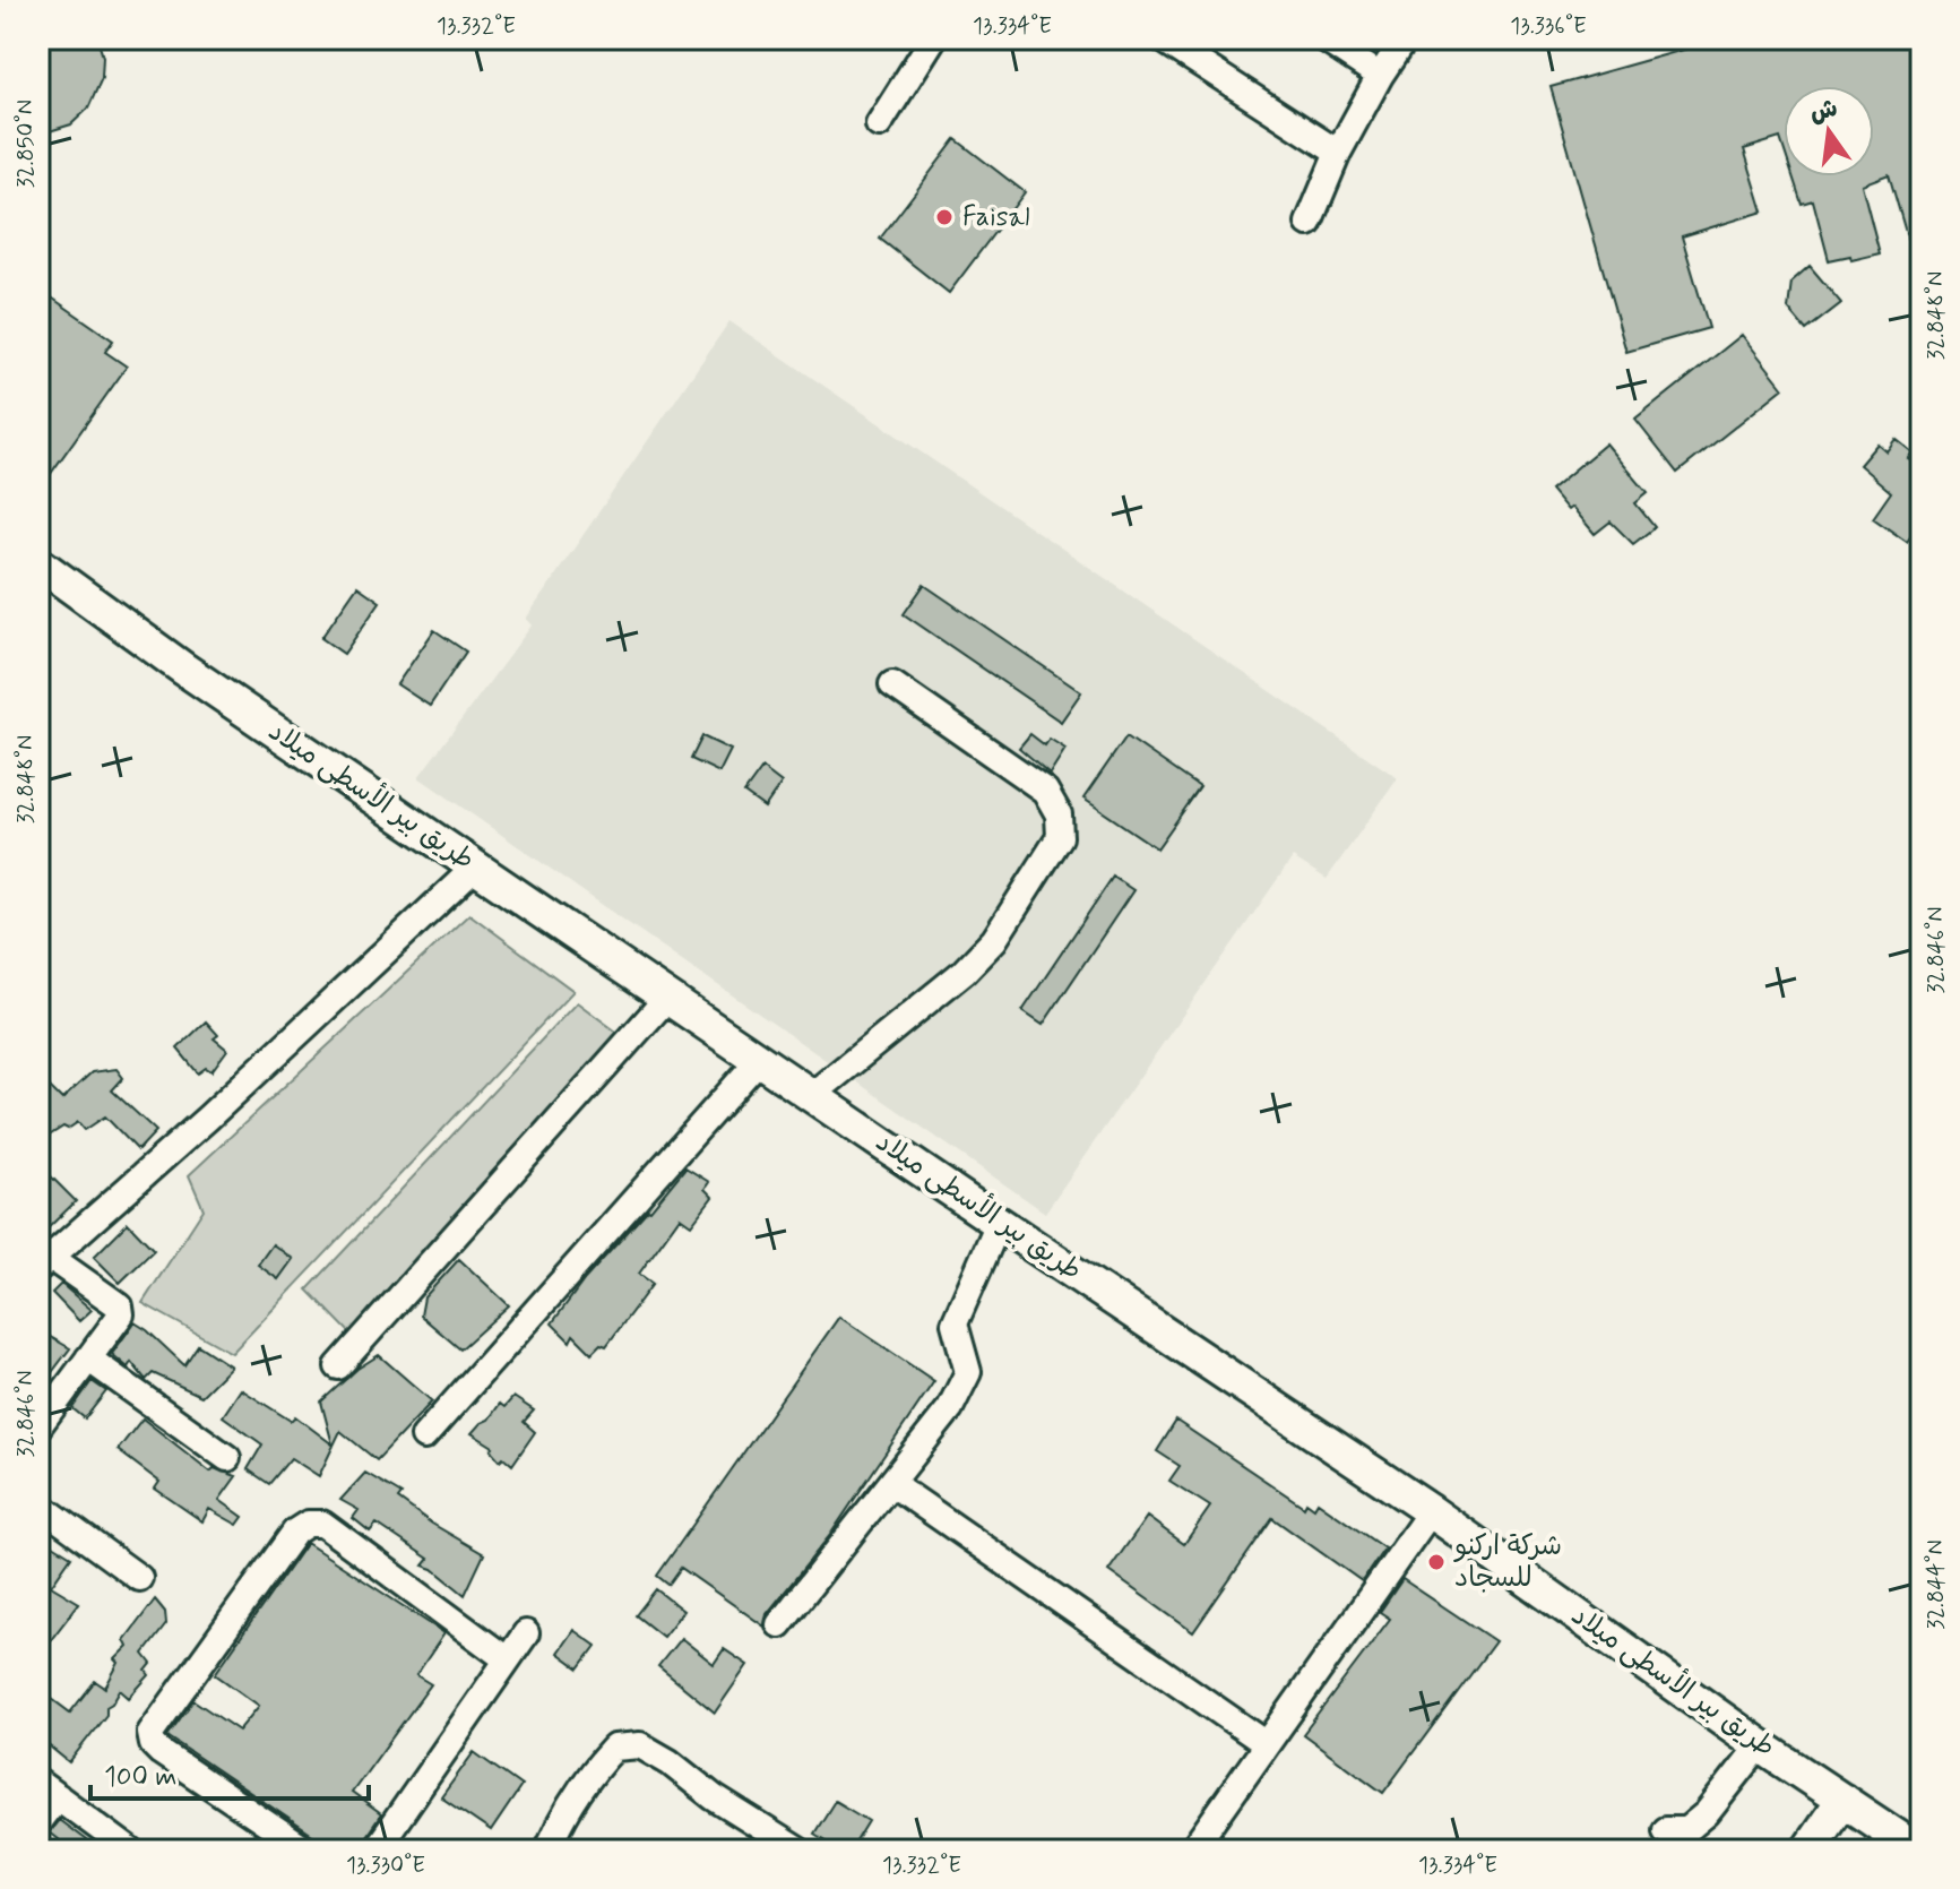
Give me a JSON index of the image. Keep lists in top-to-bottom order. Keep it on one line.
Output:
{"streets":{"main road":["طريق بير الأسطى ميلاد"]},"places":["Faisal","شركة اركنو للسجاد"],"scale_bar":"100 m","north":"top","coordinates":["13.332°E","13.334°E","13.336°E","32.850°N","32.848°N","32.846°N","32.844°N","13.330°E"]}
